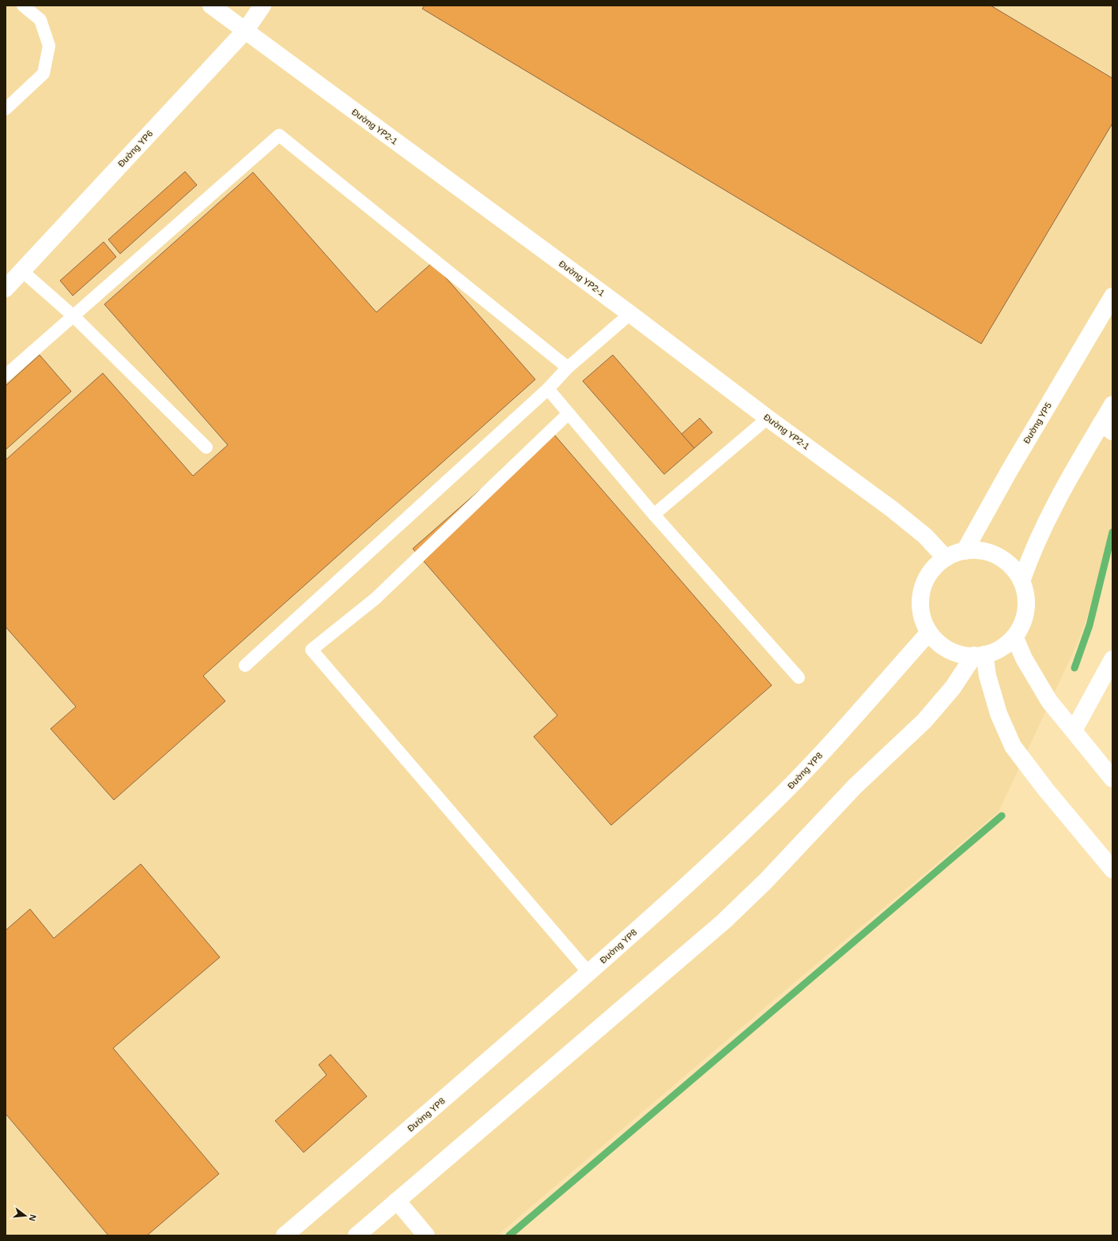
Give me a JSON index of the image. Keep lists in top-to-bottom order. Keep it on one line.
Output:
{"streets":{"main road":["Đường YP2-1","Đường YP6","Đường YP5","Đường YP8"]},"crossings":[["Đường YP2-1","Đường YP6"],["Đường YP2-1","Đường YP5"],["Đường YP2-1","Đường YP8"],["Đường YP5","Đường YP8"]],"north":"right"}
